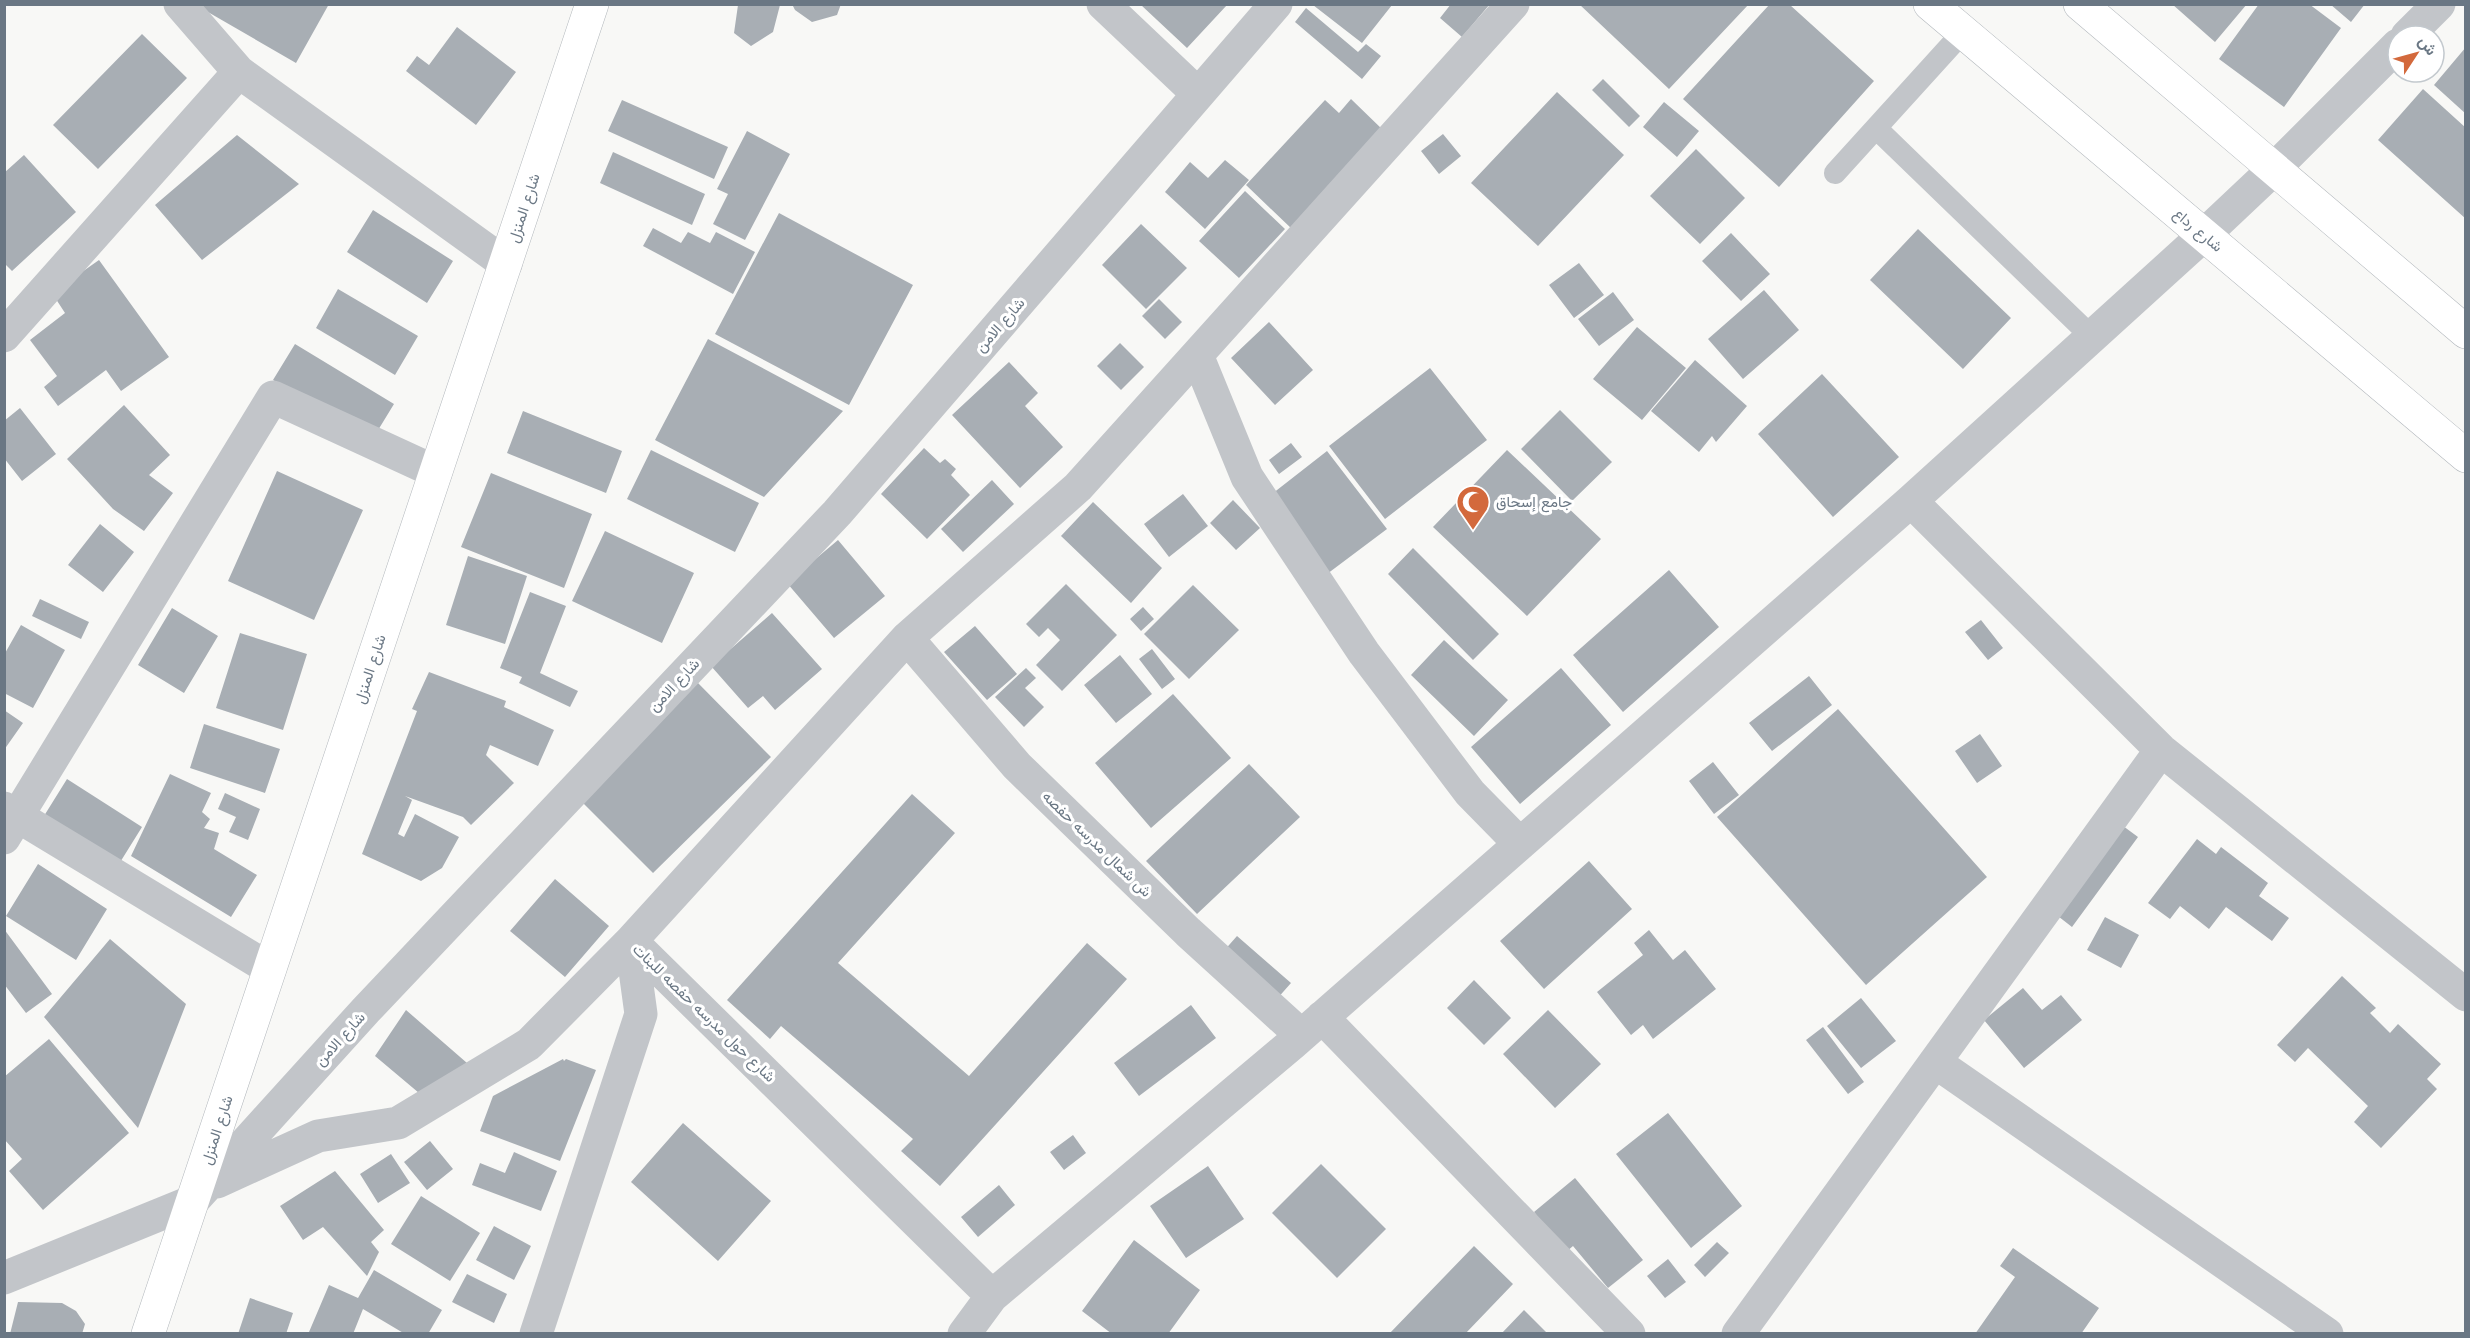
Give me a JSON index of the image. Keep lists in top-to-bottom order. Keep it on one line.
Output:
{"streets":{"street":["شارع المنزل","شارع رداع","شارع الامن","ش شمال مدرسه حفصه","شارع حول مدرسه حفصه للبنات"]},"crossings":[["شارع المنزل","شارع الامن"]],"places":{"mosque":["جامع إسحاق"]},"north":"top right"}
